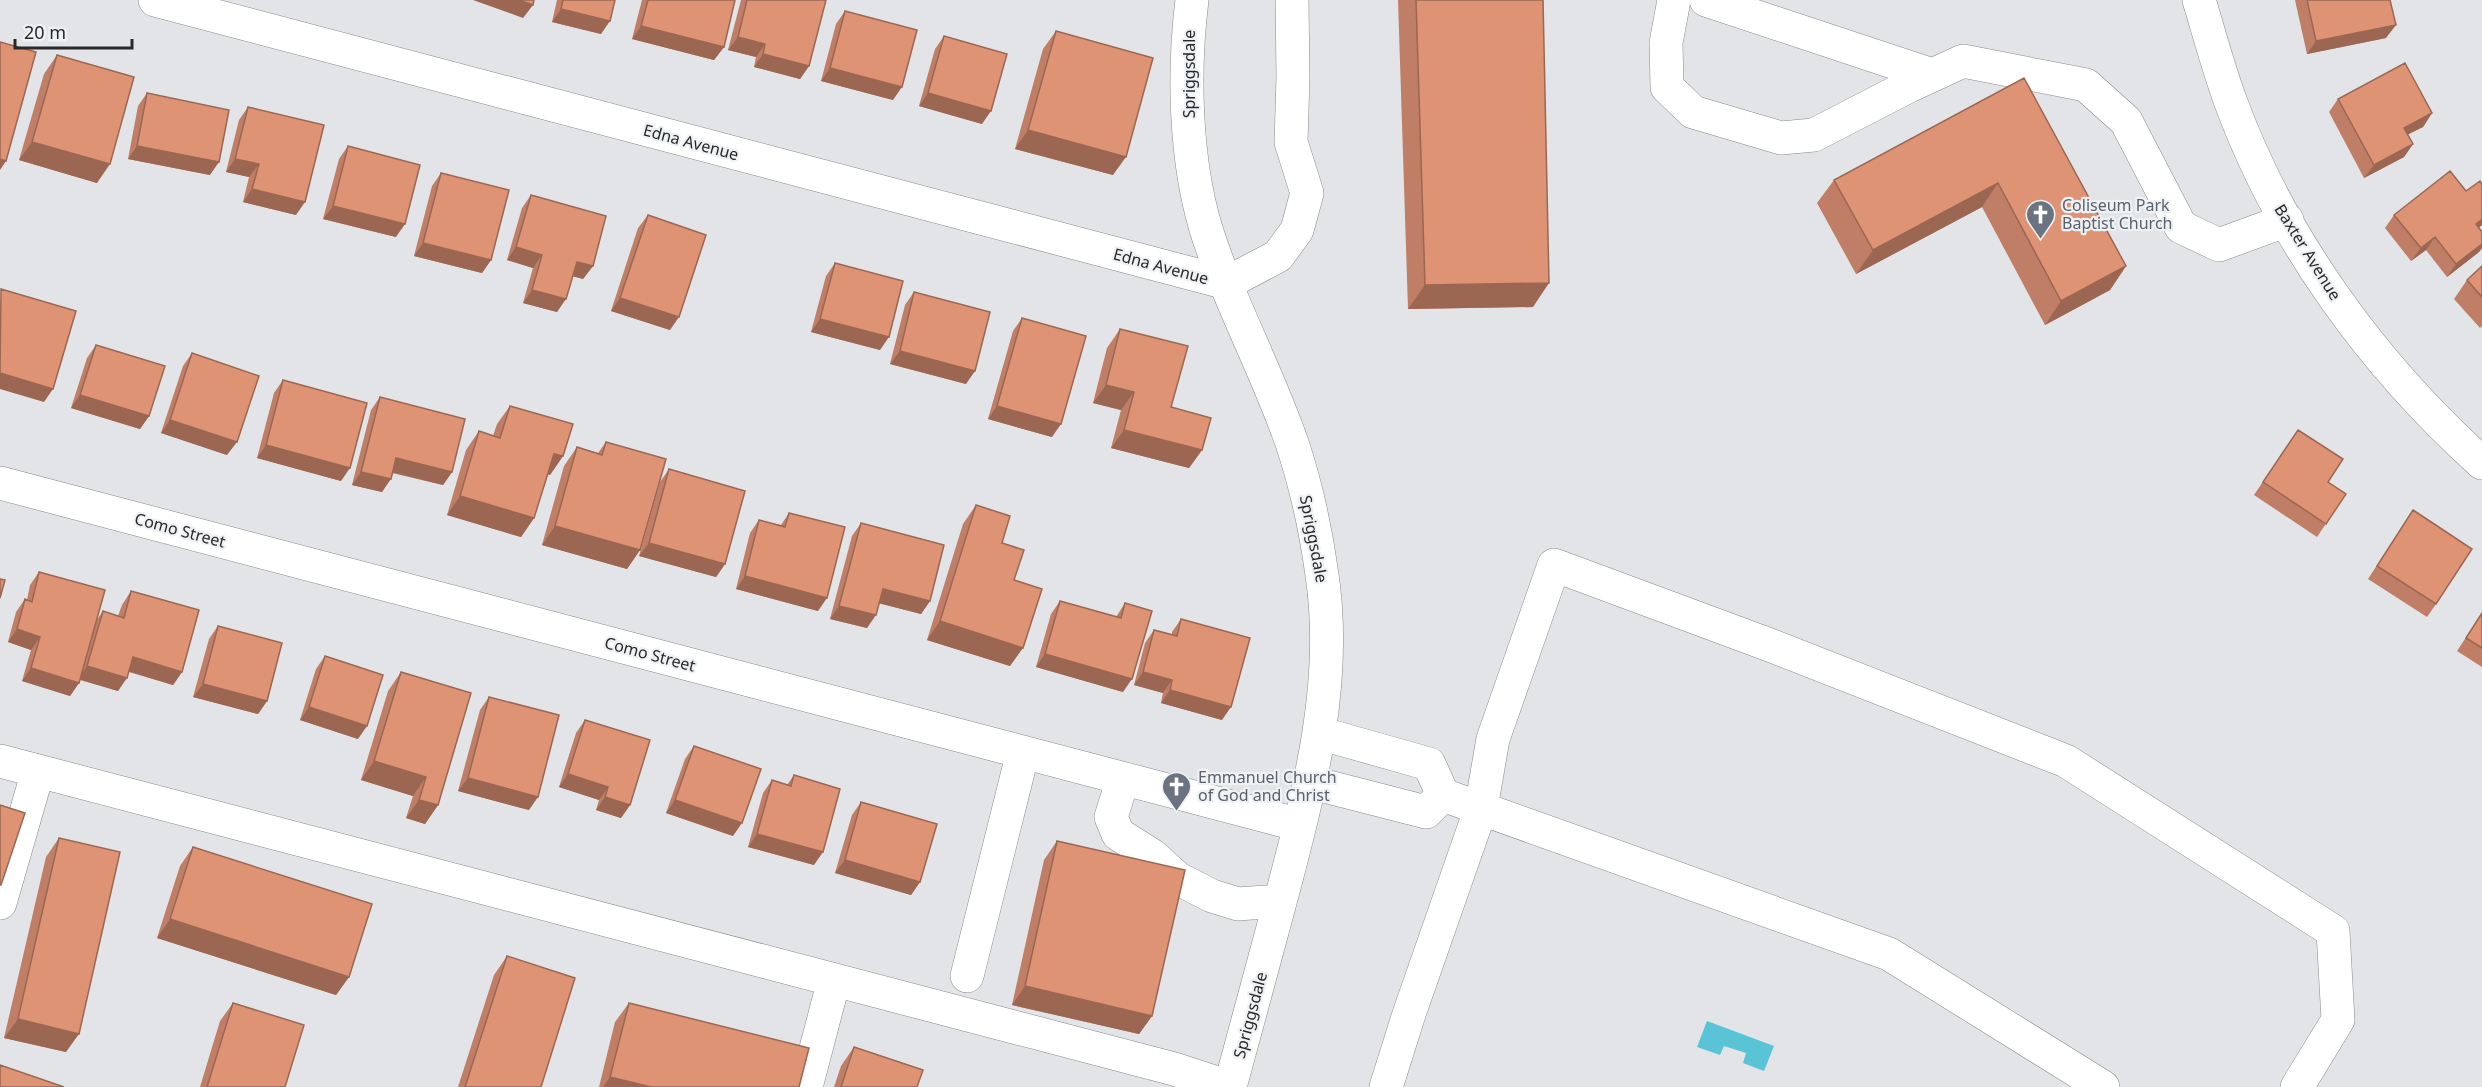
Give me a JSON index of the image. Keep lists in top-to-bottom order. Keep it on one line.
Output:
{"streets":{"street":["Spriggsdale","Edna Avenue","Baxter Avenue","Como Street"]},"crossings":[["Spriggsdale","Edna Avenue"],["Spriggsdale","Como Street"]],"places":{"church":["Coliseum Park Baptist Church","Emmanuel Church of God and Christ"]},"scale_bar":"20 m"}
